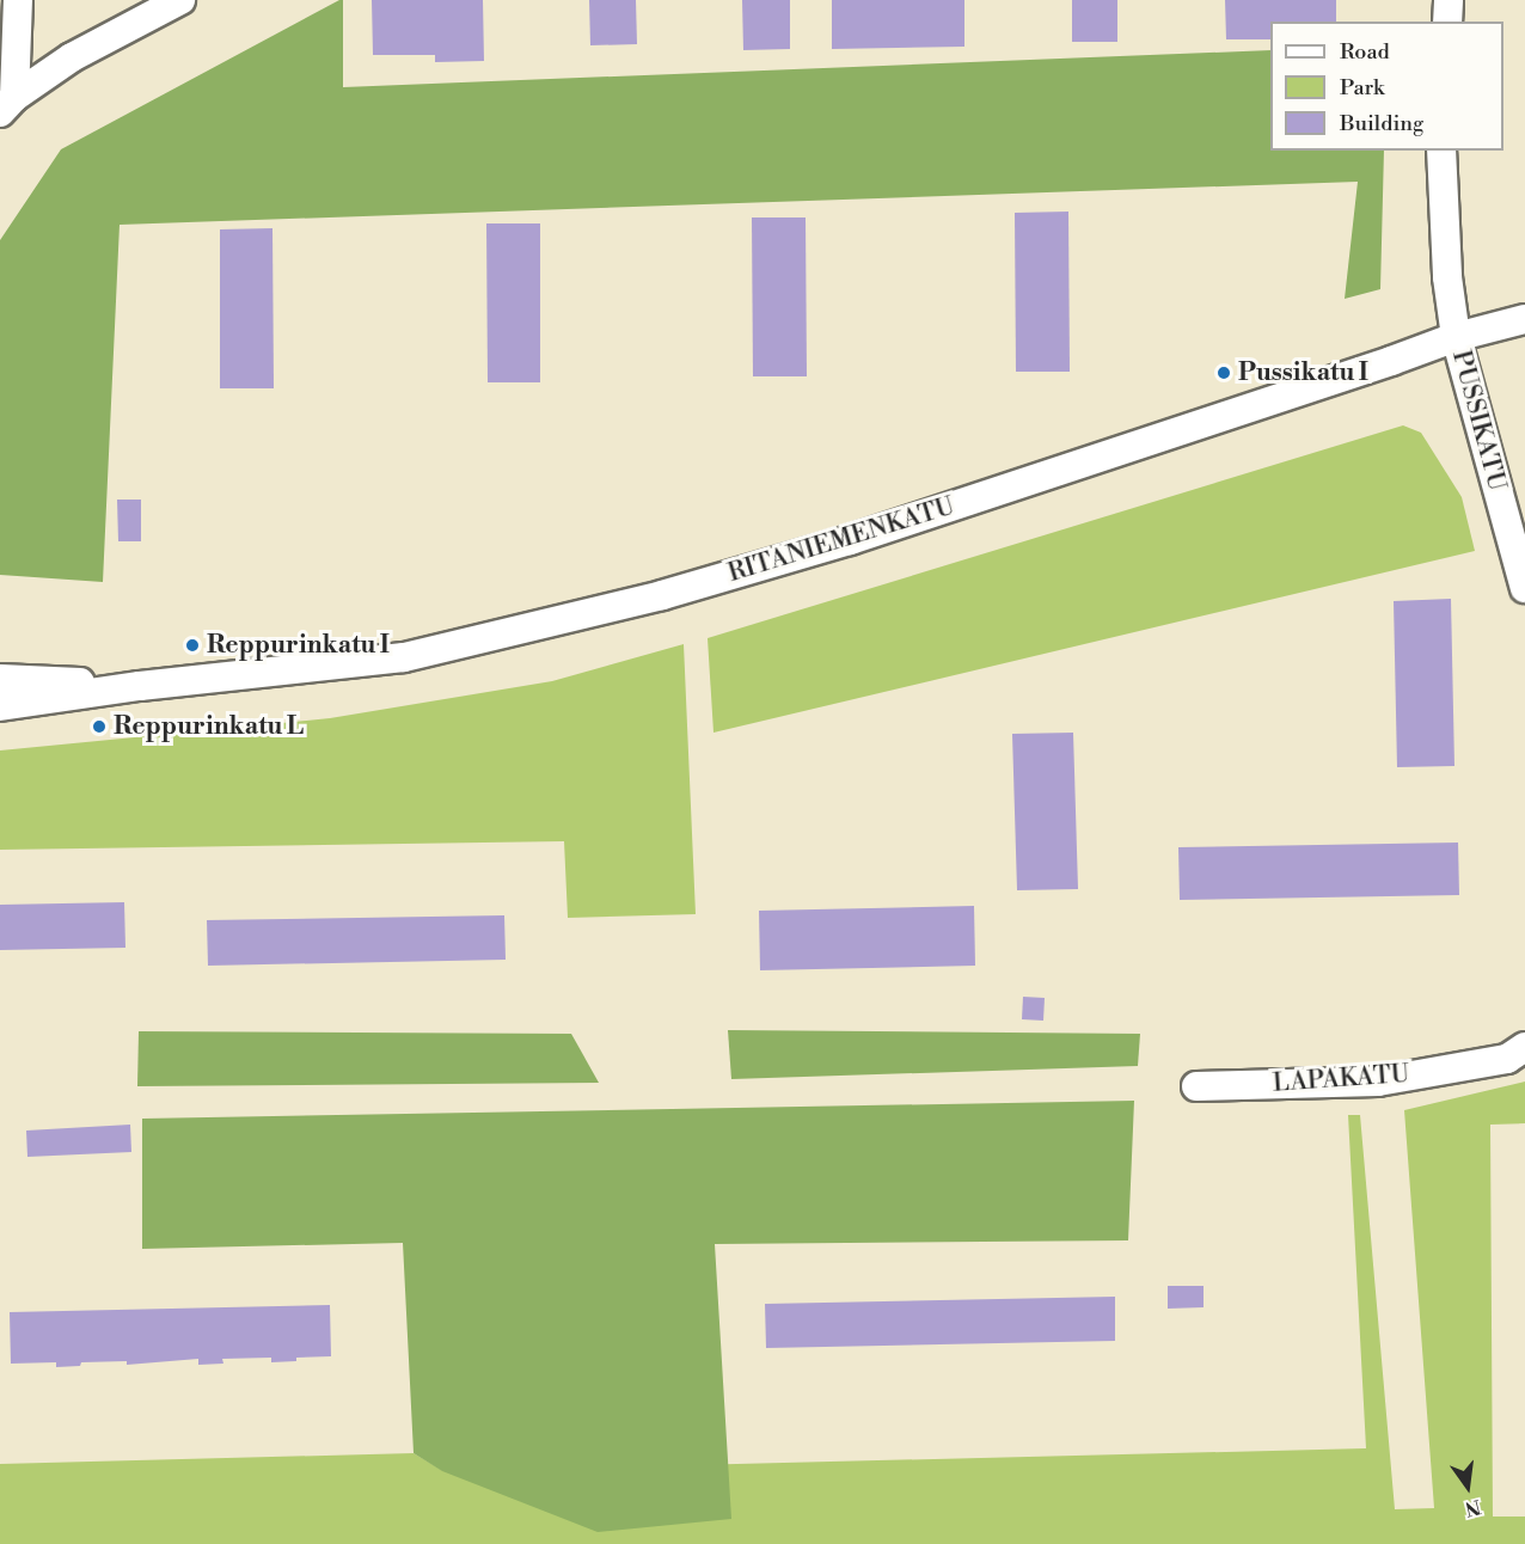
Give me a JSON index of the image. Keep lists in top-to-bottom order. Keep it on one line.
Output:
{"streets":{"street":["PUSSIKATU","RITANIEMENKATU","LAPAKATU"]},"crossings":[["PUSSIKATU","RITANIEMENKATU"]],"places":["Pussikatu I","Reppurinkatu I","Reppurinkatu L"],"legend":["Road","Park","Building"],"north":"bottom"}
